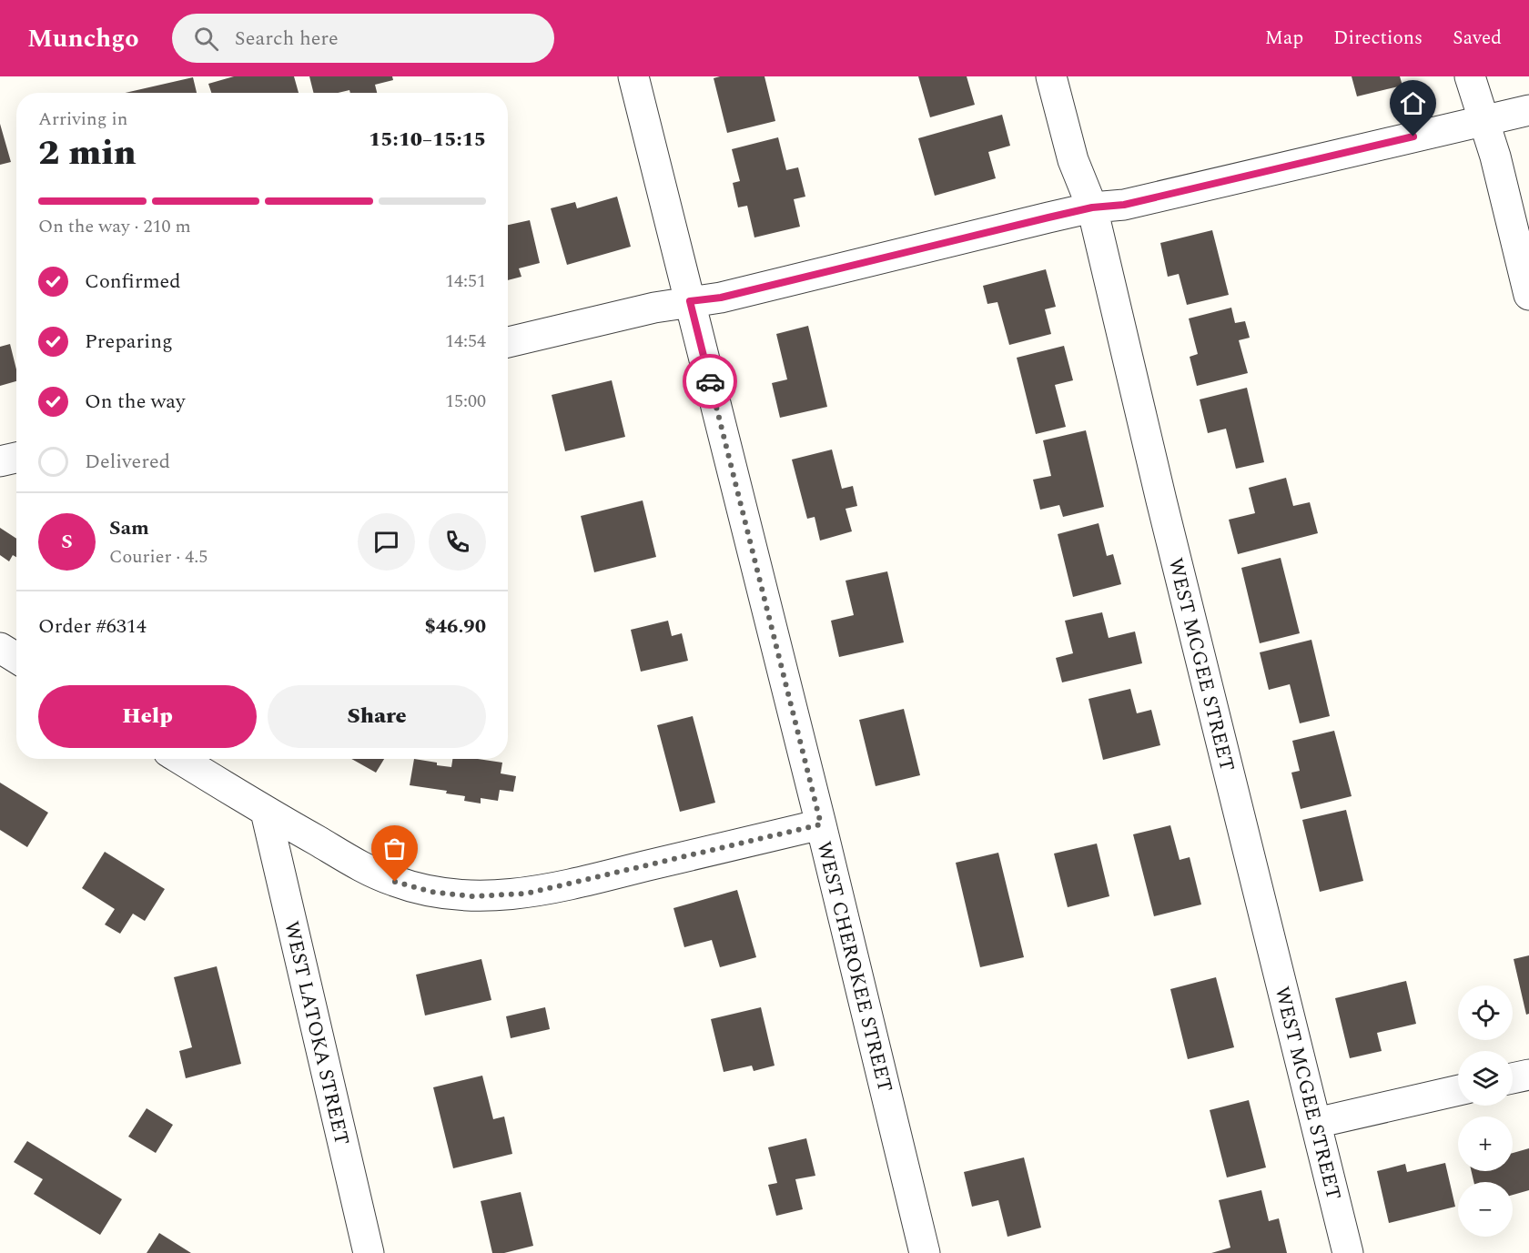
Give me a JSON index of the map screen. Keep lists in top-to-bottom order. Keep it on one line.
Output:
{"streets":{"street":["WEST MCGEE STREET","WEST CHEROKEE STREET","WEST LATOKA STREET"]},"page":{"header":"Munchgo","search":"Search here","nav":["Map","Directions","Saved"],"heading":["2 min","Arriving in","15:10–15:15"],"panel":["Sam","Courier · 4.5","Order #6314","$46.90"],"bar":"On the way · 210 m","list":[["Confirmed","14:51"],["Preparing","14:54"],["On the way","15:00"],"Delivered"],"round":"S","buttons":["Help","Share"],"map_buttons":["+","−"]}}
